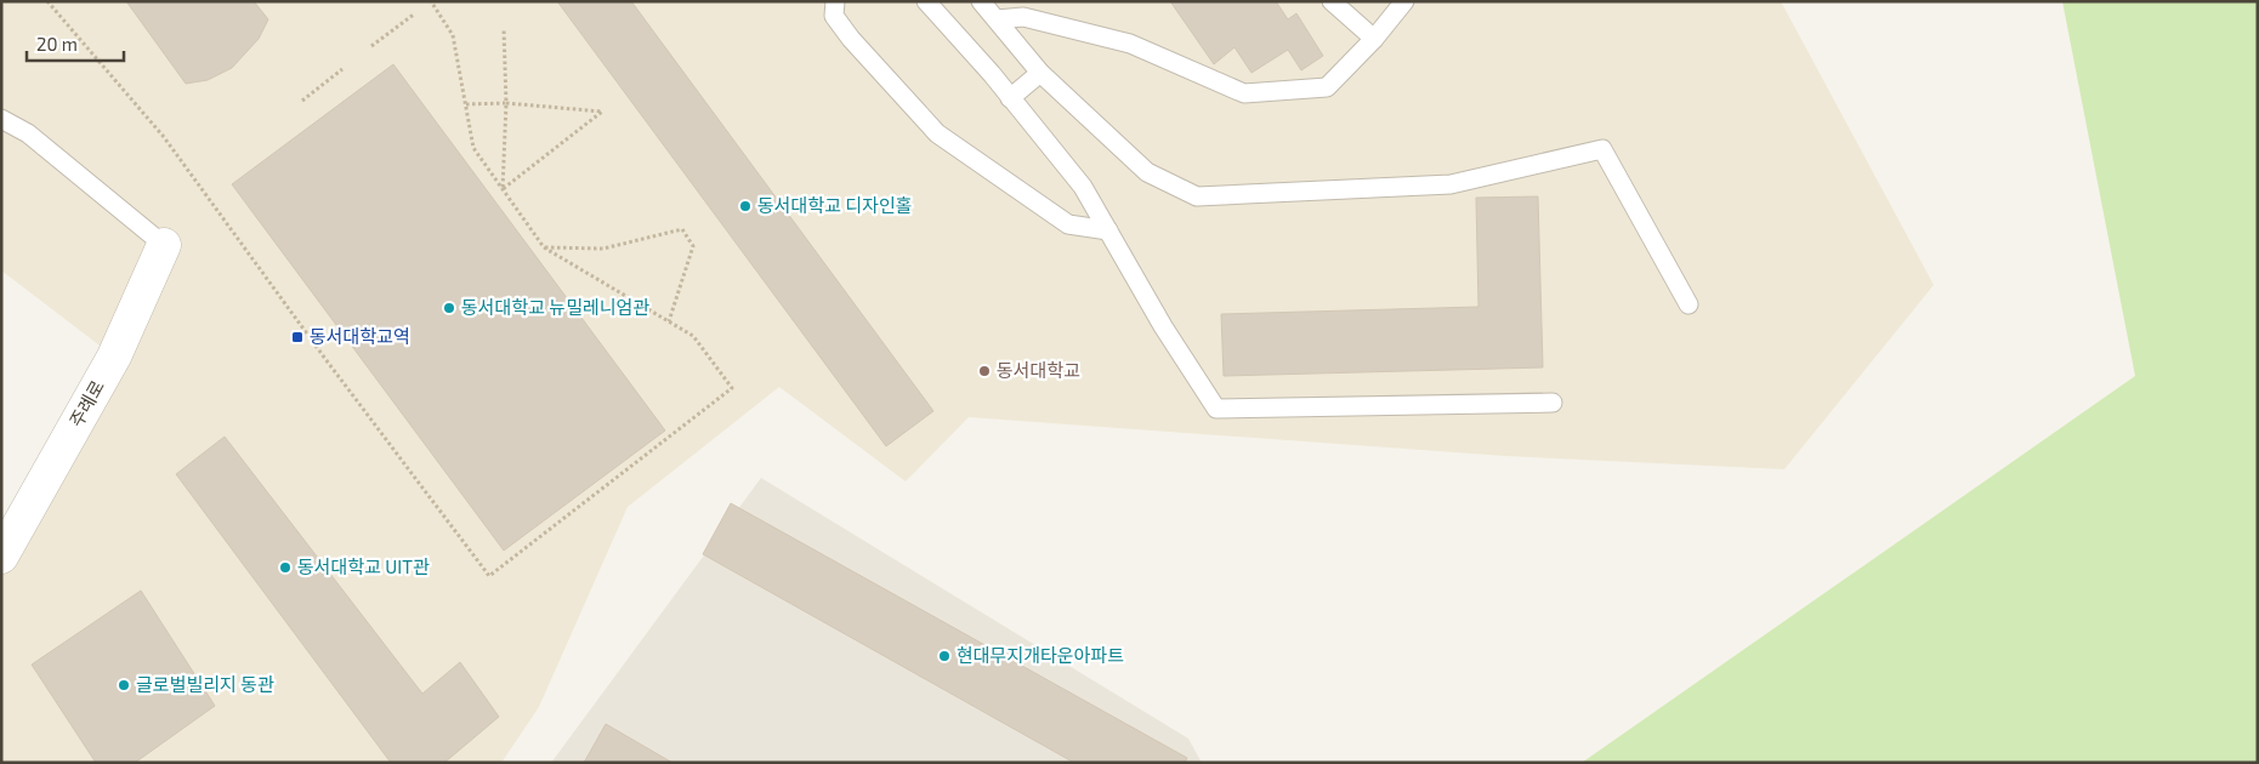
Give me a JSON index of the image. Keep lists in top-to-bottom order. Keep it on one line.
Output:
{"streets":{"street":["주례로"]},"places":{"other":["동서대학교 디자인홀","동서대학교 뉴밀레니엄관","동서대학교","동서대학교 UIT관","현대무지개타운아파트","글로벌빌리지 동관"],"transit":["동서대학교역"]},"scale_bar":"20 m"}
